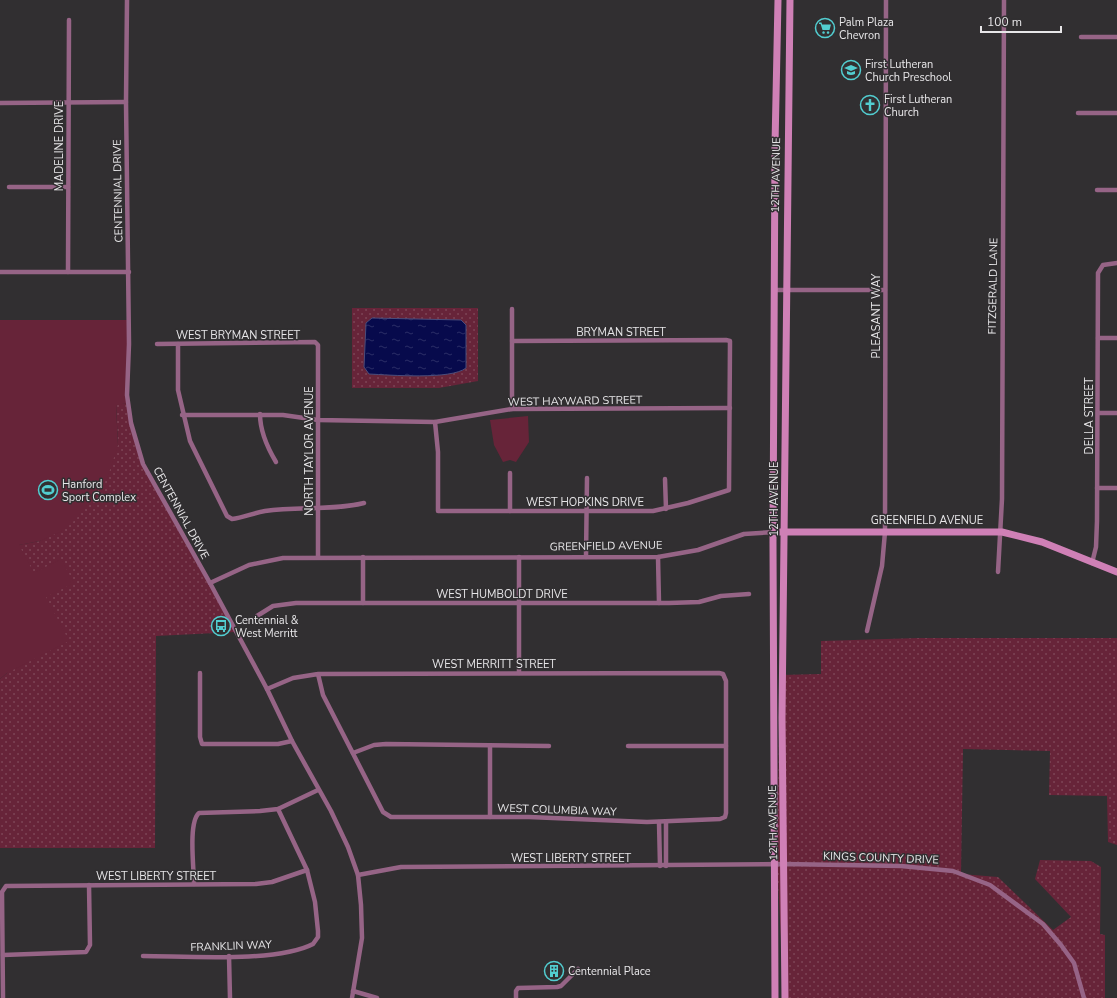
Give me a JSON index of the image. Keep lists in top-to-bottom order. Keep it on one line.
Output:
{"streets":{"main road":["12TH AVENUE","GREENFIELD AVENUE"],"street":["MADELINE DRIVE","CENTENNIAL DRIVE","FITZGERALD LANE","PLEASANT WAY","BRYMAN STREET","WEST BRYMAN STREET","WEST HAYWARD STREET","DELLA STREET","NORTH TAYLOR AVENUE","WEST HOPKINS DRIVE","WEST HUMBOLDT DRIVE","WEST MERRITT STREET","WEST COLUMBIA WAY","WEST LIBERTY STREET","KINGS COUNTY DRIVE","FRANKLIN WAY"]},"crossings":[["12TH AVENUE","GREENFIELD AVENUE"],["12TH AVENUE","WEST LIBERTY STREET"],["12TH AVENUE","KINGS COUNTY DRIVE"],["CENTENNIAL DRIVE","GREENFIELD AVENUE"],["CENTENNIAL DRIVE","WEST MERRITT STREET"],["CENTENNIAL DRIVE","WEST LIBERTY STREET"],["FITZGERALD LANE","GREENFIELD AVENUE"],["PLEASANT WAY","GREENFIELD AVENUE"],["BRYMAN STREET","WEST HAYWARD STREET"],["BRYMAN STREET","WEST HOPKINS DRIVE"],["WEST BRYMAN STREET","NORTH TAYLOR AVENUE"],["WEST HAYWARD STREET","NORTH TAYLOR AVENUE"],["WEST HAYWARD STREET","WEST HOPKINS DRIVE"],["DELLA STREET","GREENFIELD AVENUE"],["NORTH TAYLOR AVENUE","GREENFIELD AVENUE"],["WEST MERRITT STREET","WEST COLUMBIA WAY"],["WEST LIBERTY STREET","KINGS COUNTY DRIVE"],["WEST LIBERTY STREET","FRANKLIN WAY"]],"places":{"supermarket":["Palm Plaza Chevron"],"school or university":["First Lutheran Church Preschool"],"church":["First Lutheran Church"],"sports":["Hanford Sport Complex"],"bus stop":["Centennial & West Merritt"],"building":["Centennial Place"]},"scale_bar":"100 m"}
